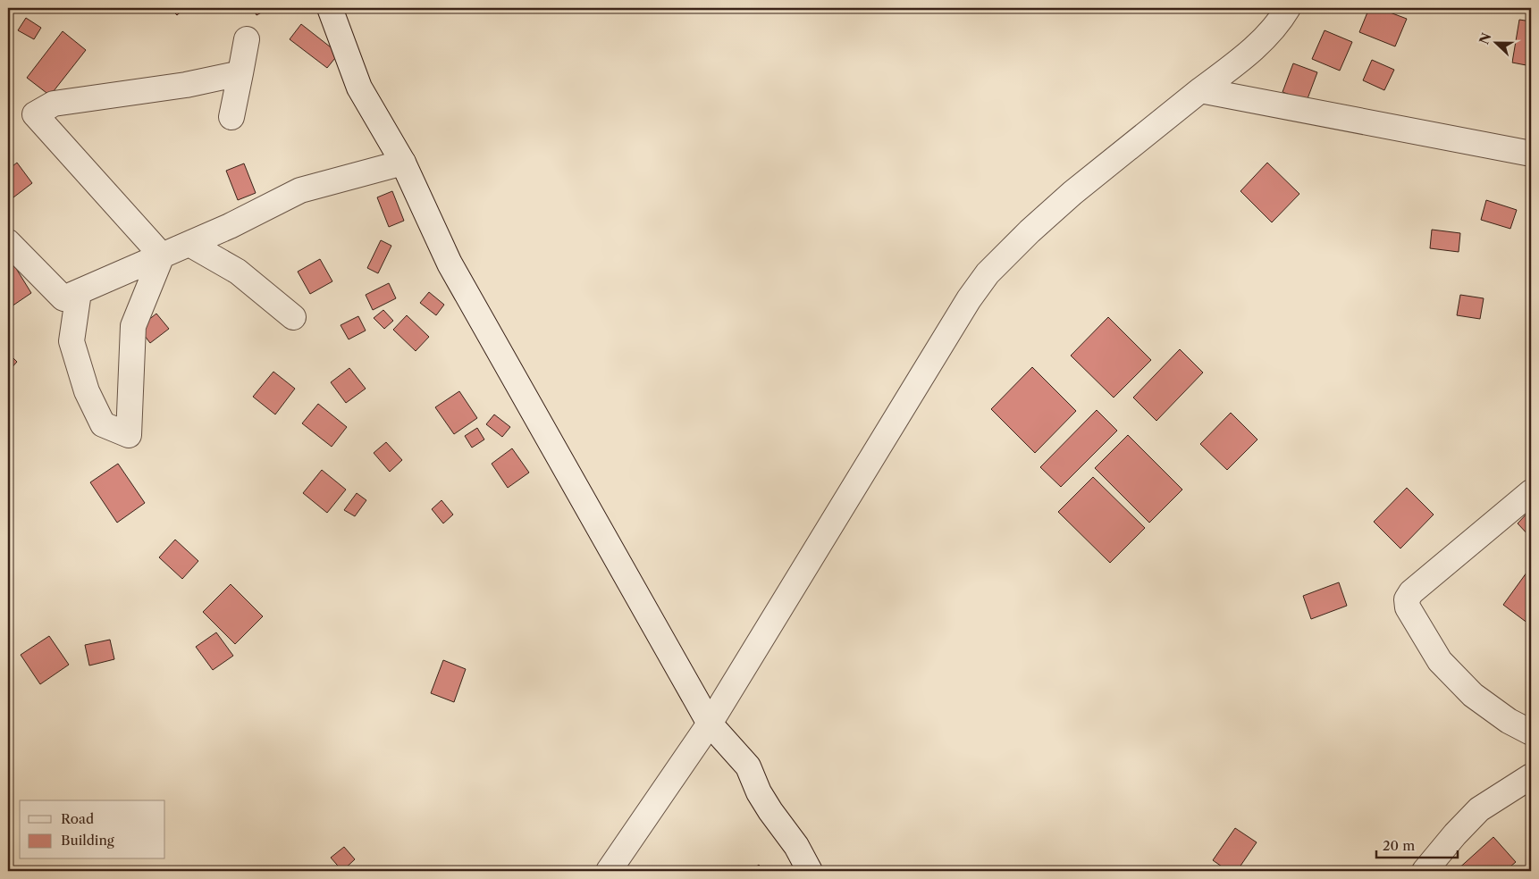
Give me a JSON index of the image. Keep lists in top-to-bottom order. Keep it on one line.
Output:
{"legend":["Road","Building"],"scale_bar":"20 m","north":"left"}
